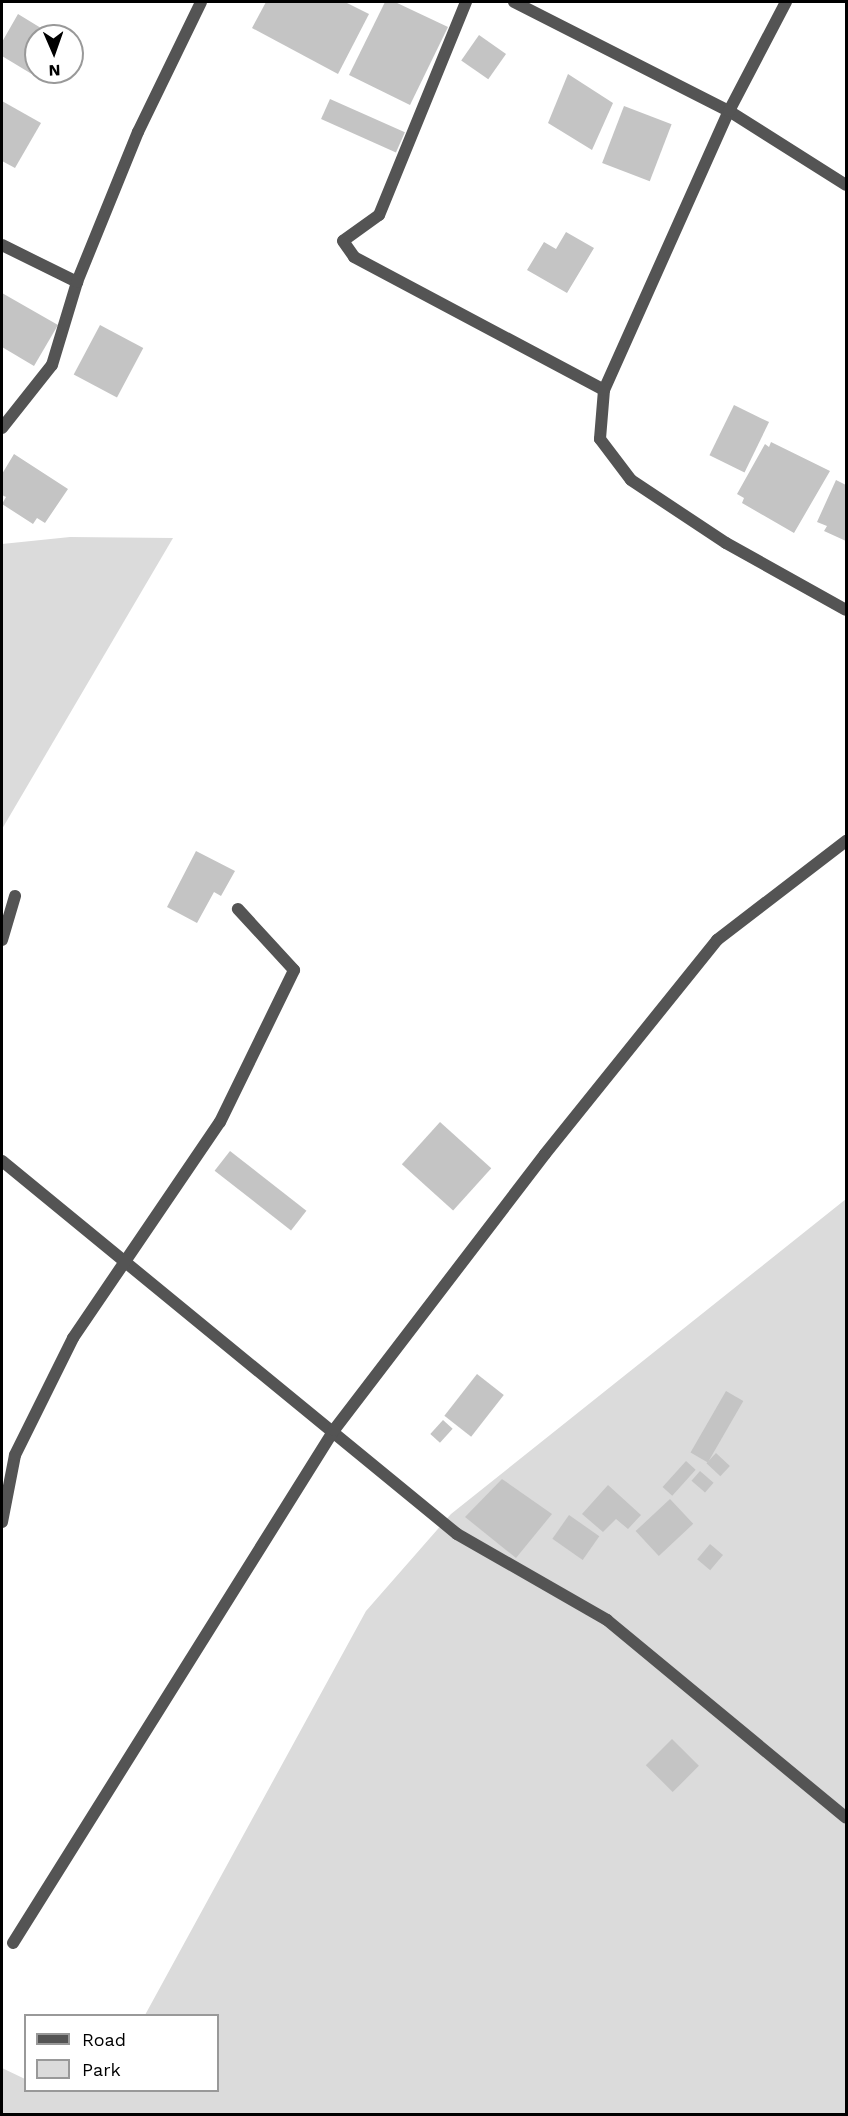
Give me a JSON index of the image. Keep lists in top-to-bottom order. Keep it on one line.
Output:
{"legend":["Road","Park"],"north":"bottom"}
